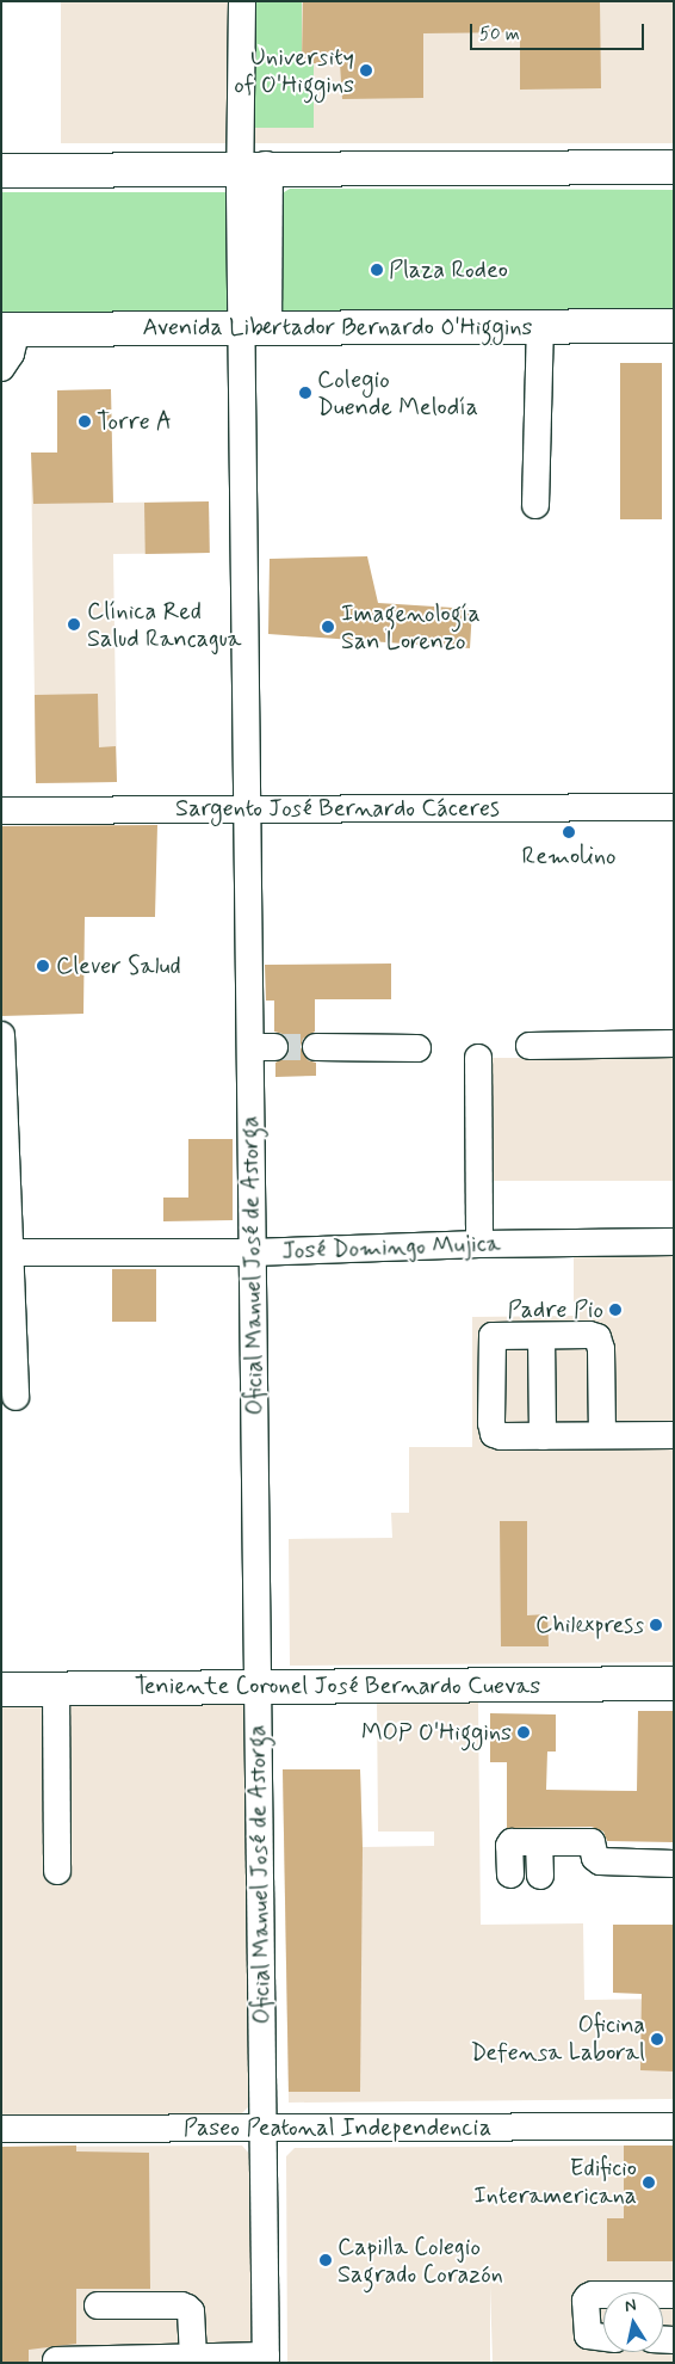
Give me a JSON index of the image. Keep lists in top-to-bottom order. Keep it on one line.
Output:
{"streets":{"main road":["Avenida Libertador Bernardo O'Higgins","Teniente Coronel José Bernardo Cuevas"],"street":["Sargento José Bernardo Cáceres","José Domingo Mujica","Oficial Manuel José de Astorga","Paseo Peatonal Independencia"]},"crossings":[["Avenida Libertador Bernardo O'Higgins","Oficial Manuel José de Astorga"],["Sargento José Bernardo Cáceres","Oficial Manuel José de Astorga"],["José Domingo Mujica","Oficial Manuel José de Astorga"],["Oficial Manuel José de Astorga","Teniente Coronel José Bernardo Cuevas"],["Oficial Manuel José de Astorga","Paseo Peatonal Independencia"]],"places":["University of O'Higgins","Plaza Rodeo","Colegio Duende Melodía","Torre A","Clínica Red Salud Rancagua","Imagenología San Lorenzo","Remolino","Clever Salud","Padre Pio","Chilexpress","MOP O'Higgins","Oficina Defensa Laboral","Edificio Interamericana","Capilla Colegio Sagrado Corazón"],"scale_bar":"50 m","north":"top"}
